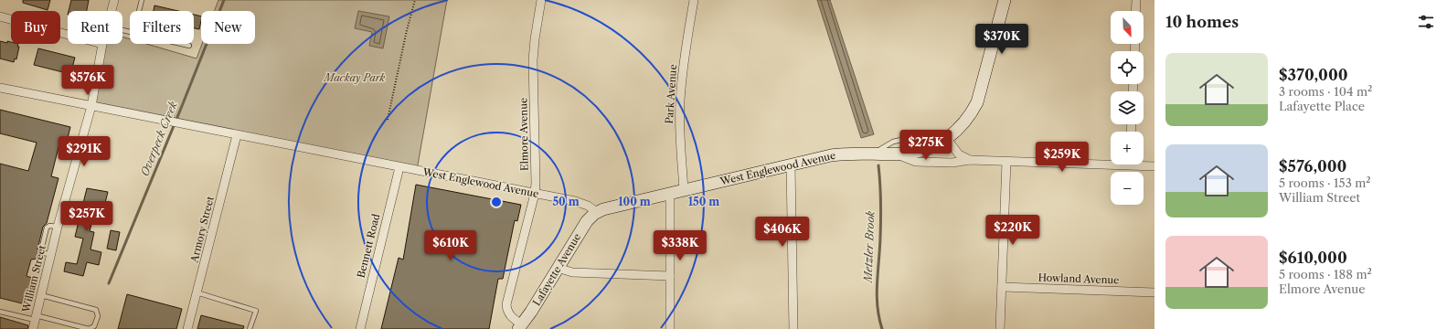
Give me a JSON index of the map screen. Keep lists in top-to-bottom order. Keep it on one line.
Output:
{"streets":{"street":["Park Avenue","Elmore Avenue","West Englewood Avenue","Armory Street","Bennett Road","Lafayette Avenue","William Street","Howland Avenue"]},"crossings":[["Park Avenue","West Englewood Avenue"],["Elmore Avenue","West Englewood Avenue"],["Elmore Avenue","Lafayette Avenue"],["West Englewood Avenue","Armory Street"],["West Englewood Avenue","Bennett Road"],["West Englewood Avenue","Lafayette Avenue"],["West Englewood Avenue","William Street"]],"water":["Overpeck Creek","Metzler Brook"],"parks":["Mackay Park"],"north":"bottom right","page":{"heading":"10 homes","map_buttons":["+","−"],"chip":["Buy","Rent","Filters","New"],"price":["$370K","$576K","$275K","$291K","$259K","$257K","$220K","$406K","$610K","$338K"],"list":[{"name":"$370,000","note":"3 rooms · 104 m² · Lafayette Place"},{"name":"$576,000","note":"5 rooms · 153 m² · William Street"},{"name":"$610,000","note":"5 rooms · 188 m² · Elmore Avenue"}]},"rings":["50 m","100 m","150 m"]}
